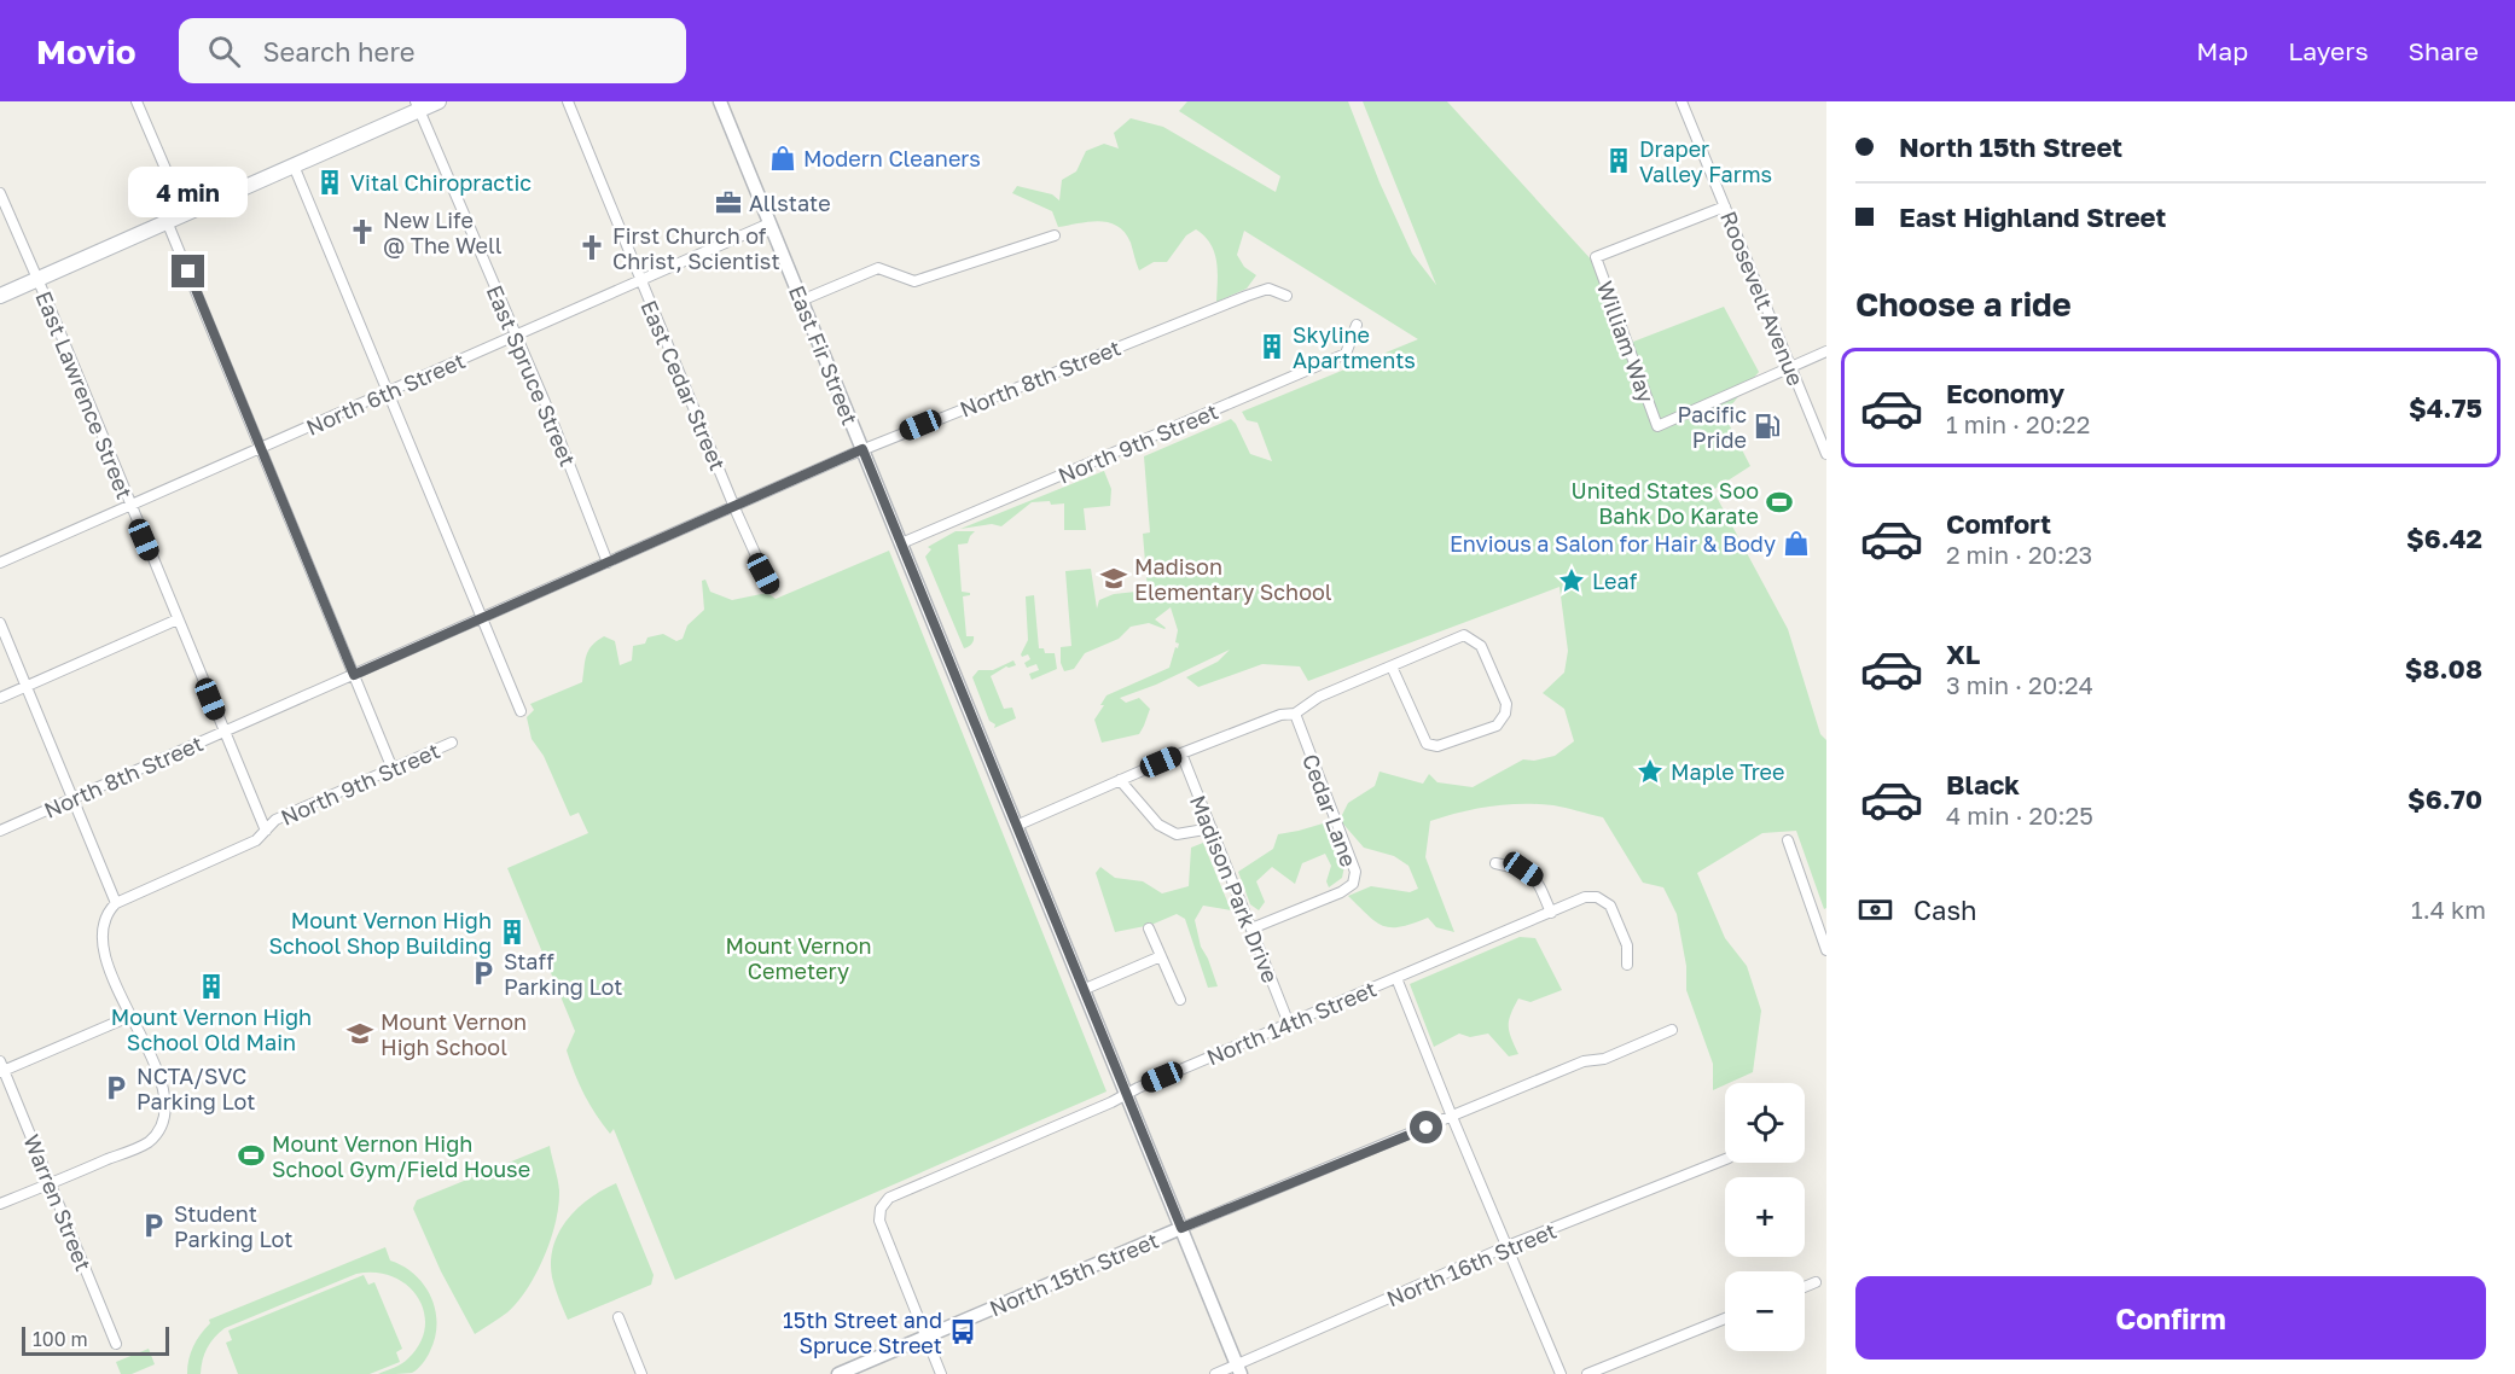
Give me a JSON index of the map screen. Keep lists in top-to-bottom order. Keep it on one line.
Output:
{"streets":{"street":["Roosevelt Avenue","William Way","East Fir Street","East Spruce Street","North 8th Street","East Cedar Street","North 6th Street","East Lawrence Street","North 9th Street","Cedar Lane","Madison Park Drive","North 14th Street","Warren Street","North 16th Street","North 15th Street"]},"crossings":[["Roosevelt Avenue","William Way"],["East Fir Street","North 8th Street"],["East Fir Street","North 6th Street"],["East Fir Street","North 9th Street"],["East Fir Street","North 14th Street"],["East Fir Street","North 16th Street"],["East Fir Street","North 15th Street"],["East Spruce Street","North 8th Street"],["East Spruce Street","North 6th Street"],["North 8th Street","East Cedar Street"],["North 8th Street","East Lawrence Street"],["East Cedar Street","North 6th Street"],["North 6th Street","East Lawrence Street"],["East Lawrence Street","North 9th Street"],["Cedar Lane","Madison Park Drive"],["Madison Park Drive","North 14th Street"],["North 14th Street","North 15th Street"]],"parks":["Mount Vernon Cemetery"],"places":{"shop":["Modern Cleaners","Envious a Salon for Hair & Body"],"building":["Draper Valley Farms","Vital Chiropractic","Skyline Apartments","Mount Vernon High School Shop Building","Mount Vernon High School Old Main"],"office":["Allstate"],"church":["New Life @ The Well","First Church of Christ, Scientist"],"fuel station":["Pacific Pride"],"sports":["United States Soo Bahk Do Karate","Mount Vernon High School Gym/Field House"],"school or university":["Madison Elementary School","Mount Vernon High School"],"place":["Leaf","Maple Tree"],"parking":["Staff Parking Lot","NCTA/SVC Parking Lot","Student Parking Lot"],"bus stop":["15th Street and Spruce Street"]},"scale_bar":"100 m","page":{"header":"Movio","search":"Search here","nav":["Map","Layers","Share"],"banner":["North 15th Street","East Highland Street"],"bubble":"4 min","heading":"Choose a ride","list":[{"name":"Economy","note":"1 min · 20:22","value":"$4.75"},{"name":"Comfort","note":"2 min · 20:23","value":"$6.42"},{"name":"XL","note":"3 min · 20:24","value":"$8.08"},{"name":"Black","note":"4 min · 20:25","value":"$6.70"}],"pay":["Cash","1.4 km"],"map_buttons":["+","−"],"buttons":"Confirm","scale":"100 m"}}
